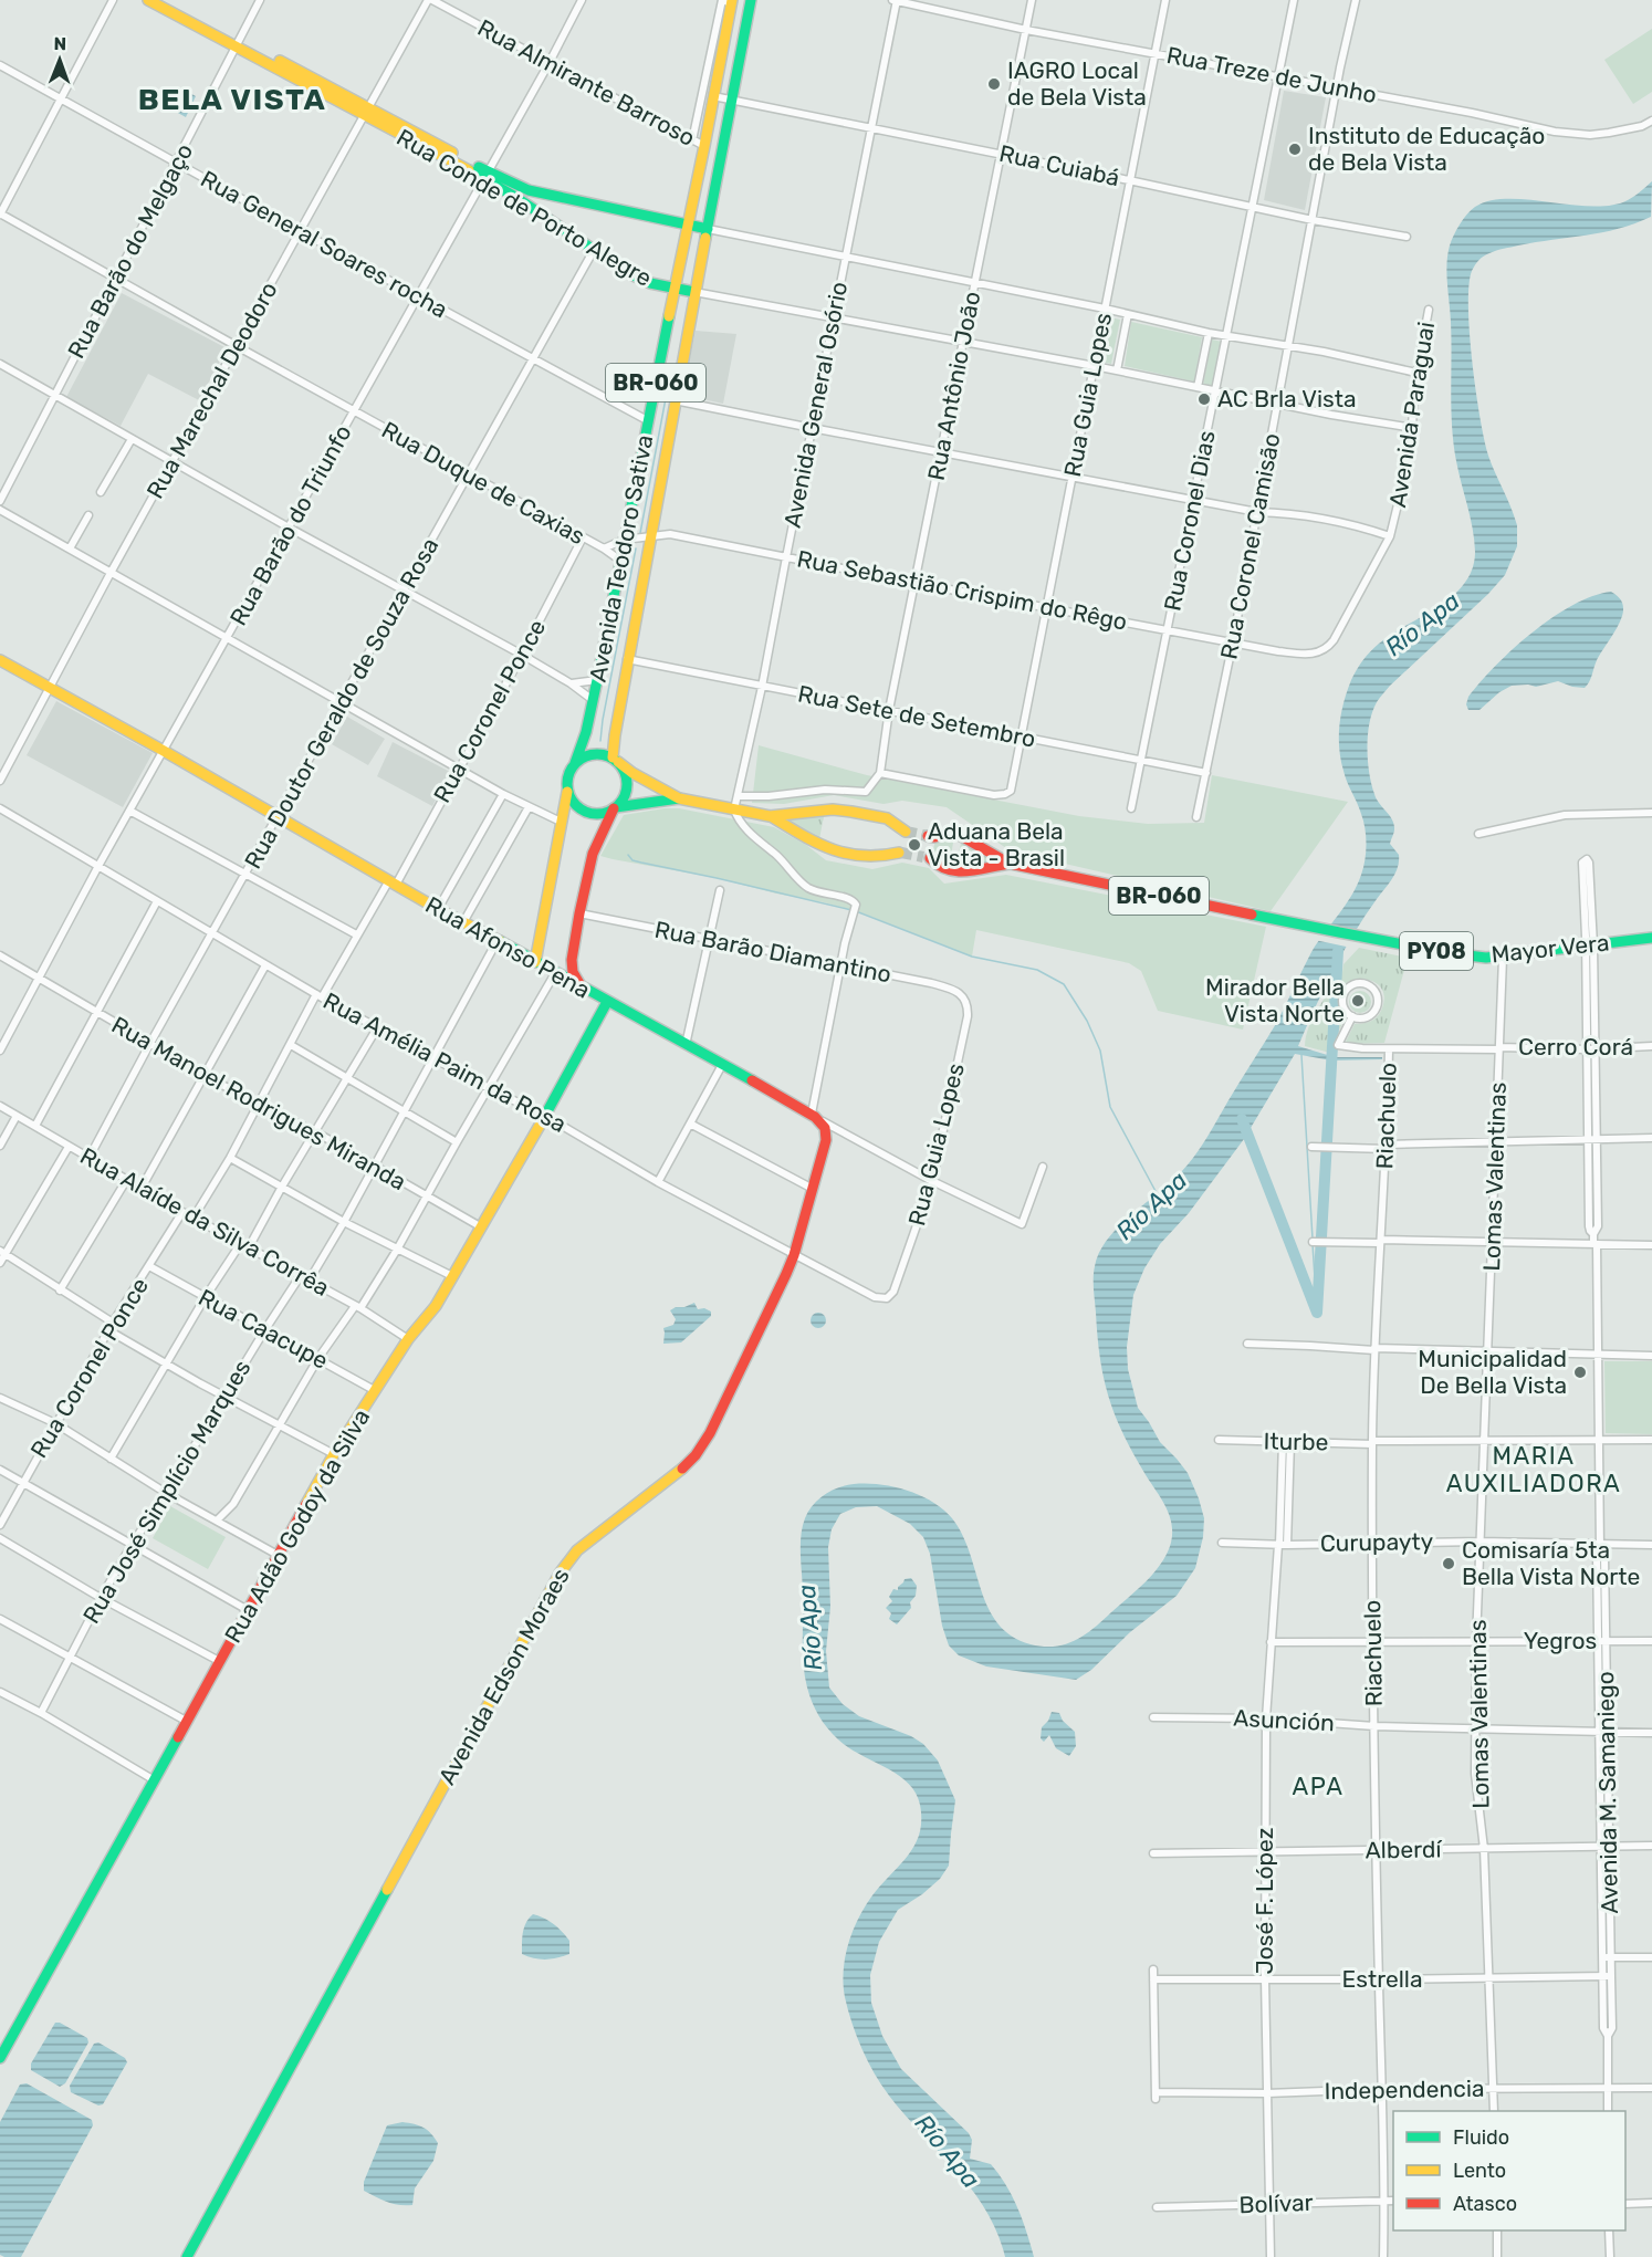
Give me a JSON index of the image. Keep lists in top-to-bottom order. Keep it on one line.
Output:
{"streets":{"main road":["Rua Conde de Porto Alegre","BR-060","Avenida Teodoro Sativa","Rua Afonso Pena","Mayor Vera","PY08","Rua Adão Godoy da Silva","Avenida Edson Moraes"],"street":["Rua Treze de Junho","Rua Almirante Barroso","Rua Cuiabá","Rua General Soares rocha","Rua Barão do Melgaço","Rua Antônio João","Rua Marechal Deodoro","Rua Guia Lopes","Avenida General Osório","Avenida Paraguai","Rua Duque de Caxias","Rua Coronel Dias","Rua Barão do Triunfo","Rua Coronel Camisão","Rua Sebastião Crispim do Rêgo","Rua Doutor Geraldo de Souza Rosa","Rua Coronel Ponce","Rua Sete de Setembro","Rua Barão Diamantino","Cerro Corá","Rua Amélia Paim da Rosa","Rua Manoel Rodrigues Miranda","Riachuelo","Lomas Valentinas","Rua Alaíde da Silva Corrêa","Rua Caacupe","Iturbe","Rua José Simplício Marques","Curupayty","Yegros","Asunción","Avenida M. Samaniego","Alberdí","José F. López","Estrella","Independencia","Bolívar"]},"crossings":[["Rua Treze de Junho","Rua Antônio João"],["Rua Treze de Junho","Rua Guia Lopes"],["Rua Treze de Junho","Avenida General Osório"],["Rua Treze de Junho","Rua Coronel Dias"],["Rua Treze de Junho","Rua Coronel Camisão"],["Rua Almirante Barroso","Rua Marechal Deodoro"],["Rua Almirante Barroso","Rua Barão do Triunfo"],["Rua Almirante Barroso","Avenida Teodoro Sativa"],["Rua Cuiabá","Rua Antônio João"],["Rua Cuiabá","Rua Guia Lopes"],["Rua Cuiabá","Avenida General Osório"],["Rua Cuiabá","Rua Coronel Dias"],["Rua Cuiabá","Rua Coronel Camisão"],["Rua Cuiabá","Avenida Teodoro Sativa"],["Rua Conde de Porto Alegre","Rua Barão do Melgaço"],["Rua Conde de Porto Alegre","Rua Marechal Deodoro"],["Rua Conde de Porto Alegre","Rua Barão do Triunfo"],["Rua Conde de Porto Alegre","Avenida Teodoro Sativa"],["Rua Conde de Porto Alegre","Rua Doutor Geraldo de Souza Rosa"],["Rua General Soares rocha","Rua Barão do Melgaço"],["Rua General Soares rocha","Rua Marechal Deodoro"],["Rua General Soares rocha","Rua Barão do Triunfo"],["Rua General Soares rocha","Avenida Teodoro Sativa"],["Rua General Soares rocha","Rua Doutor Geraldo de Souza Rosa"],["Rua Barão do Melgaço","Rua Duque de Caxias"],["BR-060","Avenida Teodoro Sativa"],["BR-060","Mayor Vera"],["Rua Antônio João","Rua Guia Lopes"],["Rua Antônio João","Rua Sebastião Crispim do Rêgo"],["Rua Antônio João","Rua Sete de Setembro"],["Rua Marechal Deodoro","Rua Duque de Caxias"],["Rua Marechal Deodoro","Rua Afonso Pena"],["Rua Guia Lopes","Rua Sebastião Crispim do Rêgo"],["Rua Guia Lopes","Rua Sete de Setembro"],["Rua Guia Lopes","Rua Afonso Pena"],["Rua Guia Lopes","Rua Barão Diamantino"],["Rua Guia Lopes","Rua Amélia Paim da Rosa"],["Avenida General Osório","Rua Sebastião Crispim do Rêgo"],["Avenida General Osório","Rua Sete de Setembro"],["Avenida Paraguai","Rua Sebastião Crispim do Rêgo"],["Rua Duque de Caxias","Rua Barão do Triunfo"],["Rua Duque de Caxias","Avenida Teodoro Sativa"],["Rua Duque de Caxias","Rua Sebastião Crispim do Rêgo"],["Rua Duque de Caxias","Rua Doutor Geraldo de Souza Rosa"],["Rua Duque de Caxias","Rua Coronel Ponce"],["Rua Coronel Dias","Rua Sebastião Crispim do Rêgo"],["Rua Coronel Dias","Rua Sete de Setembro"],["Rua Barão do Triunfo","Rua Afonso Pena"],["Rua Barão do Triunfo","Rua Amélia Paim da Rosa"],["Rua Barão do Triunfo","Rua Manoel Rodrigues Miranda"],["Rua Coronel Camisão","Rua Sebastião Crispim do Rêgo"],["Rua Coronel Camisão","Rua Sete de Setembro"],["Avenida Teodoro Sativa","Rua Sebastião Crispim do Rêgo"],["Avenida Teodoro Sativa","Rua Sete de Setembro"],["Rua Doutor Geraldo de Souza Rosa","Rua Afonso Pena"],["Rua Doutor Geraldo de Souza Rosa","Rua Amélia Paim da Rosa"],["Rua Doutor Geraldo de Souza Rosa","Rua Manoel Rodrigues Miranda"],["Rua Doutor Geraldo de Souza Rosa","Rua Alaíde da Silva Corrêa"],["Rua Coronel Ponce","Rua Afonso Pena"],["Rua Coronel Ponce","Rua Amélia Paim da Rosa"],["Rua Coronel Ponce","Rua Manoel Rodrigues Miranda"],["Rua Coronel Ponce","Rua Alaíde da Silva Corrêa"],["Rua Coronel Ponce","Rua Caacupe"],["Rua Afonso Pena","Rua Adão Godoy da Silva"],["Rua Afonso Pena","Avenida Edson Moraes"],["Mayor Vera","Lomas Valentinas"],["Mayor Vera","Avenida M. Samaniego"],["Cerro Corá","Riachuelo"],["Cerro Corá","Lomas Valentinas"],["Cerro Corá","Avenida M. Samaniego"],["Rua Amélia Paim da Rosa","Rua Adão Godoy da Silva"],["Rua Amélia Paim da Rosa","Avenida Edson Moraes"],["Rua Manoel Rodrigues Miranda","Rua Adão Godoy da Silva"],["Riachuelo","Iturbe"],["Riachuelo","Curupayty"],["Riachuelo","Yegros"],["Riachuelo","Asunción"],["Riachuelo","Alberdí"],["Riachuelo","Estrella"],["Riachuelo","Independencia"],["Riachuelo","Bolívar"],["Lomas Valentinas","Iturbe"],["Lomas Valentinas","Curupayty"],["Lomas Valentinas","Yegros"],["Lomas Valentinas","Asunción"],["Lomas Valentinas","Alberdí"],["Lomas Valentinas","Estrella"],["Lomas Valentinas","Independencia"],["Rua Alaíde da Silva Corrêa","Rua José Simplício Marques"],["Rua Alaíde da Silva Corrêa","Rua Adão Godoy da Silva"],["Rua Caacupe","Rua José Simplício Marques"],["Rua Caacupe","Rua Adão Godoy da Silva"],["Iturbe","Avenida M. Samaniego"],["Iturbe","José F. López"],["Curupayty","Avenida M. Samaniego"],["Curupayty","José F. López"],["Yegros","Avenida M. Samaniego"],["Yegros","José F. López"],["Asunción","Avenida M. Samaniego"],["Asunción","José F. López"],["Avenida M. Samaniego","Alberdí"],["Avenida M. Samaniego","Estrella"],["Avenida M. Samaniego","Independencia"],["Alberdí","José F. López"],["José F. López","Estrella"],["José F. López","Independencia"],["José F. López","Bolívar"],["Estrella","Independencia"]],"districts":["BELA VISTA","MARIA AUXILIADORA","APA"],"water":["Río Apa"],"places":["IAGRO Local de Bela Vista","Instituto de Educação de Bela Vista","AC Brla Vista","Aduana Bela Vista - Brasil","Mirador Bella Vista Norte","Municipalidad De Bella Vista","Comisaría 5ta Bella Vista Norte"],"legend":["Fluido","Lento","Atasco"],"north":"top"}
